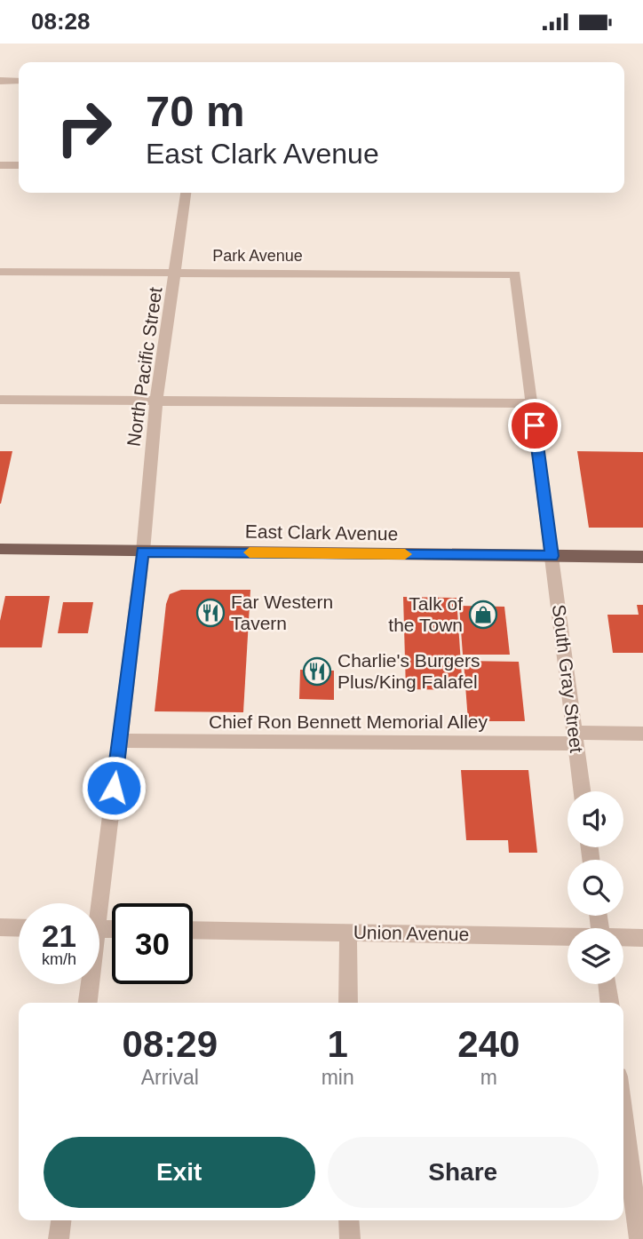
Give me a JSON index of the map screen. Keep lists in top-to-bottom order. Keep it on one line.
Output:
{"streets":{"main road":["East Clark Avenue"],"street":["Park Avenue","North Pacific Street","South Gray Street","Chief Ron Bennett Memorial Alley","Union Avenue"]},"crossings":[["Park Avenue","North Pacific Street"],["Park Avenue","South Gray Street"],["North Pacific Street","East Clark Avenue"],["North Pacific Street","Chief Ron Bennett Memorial Alley"],["East Clark Avenue","South Gray Street"],["South Gray Street","Chief Ron Bennett Memorial Alley"]],"places":{"restaurant":["Far Western Tavern","Charlie's Burgers Plus/King Falafel"],"shop":["Talk of the Town"]},"page":{"status":"08:28","turn":["70 m","East Clark Avenue"],"speed":"21 km/h","limit":"30","eta":["08:29","Arrival","1","min","240","m"],"buttons":["Exit","Share"]}}
